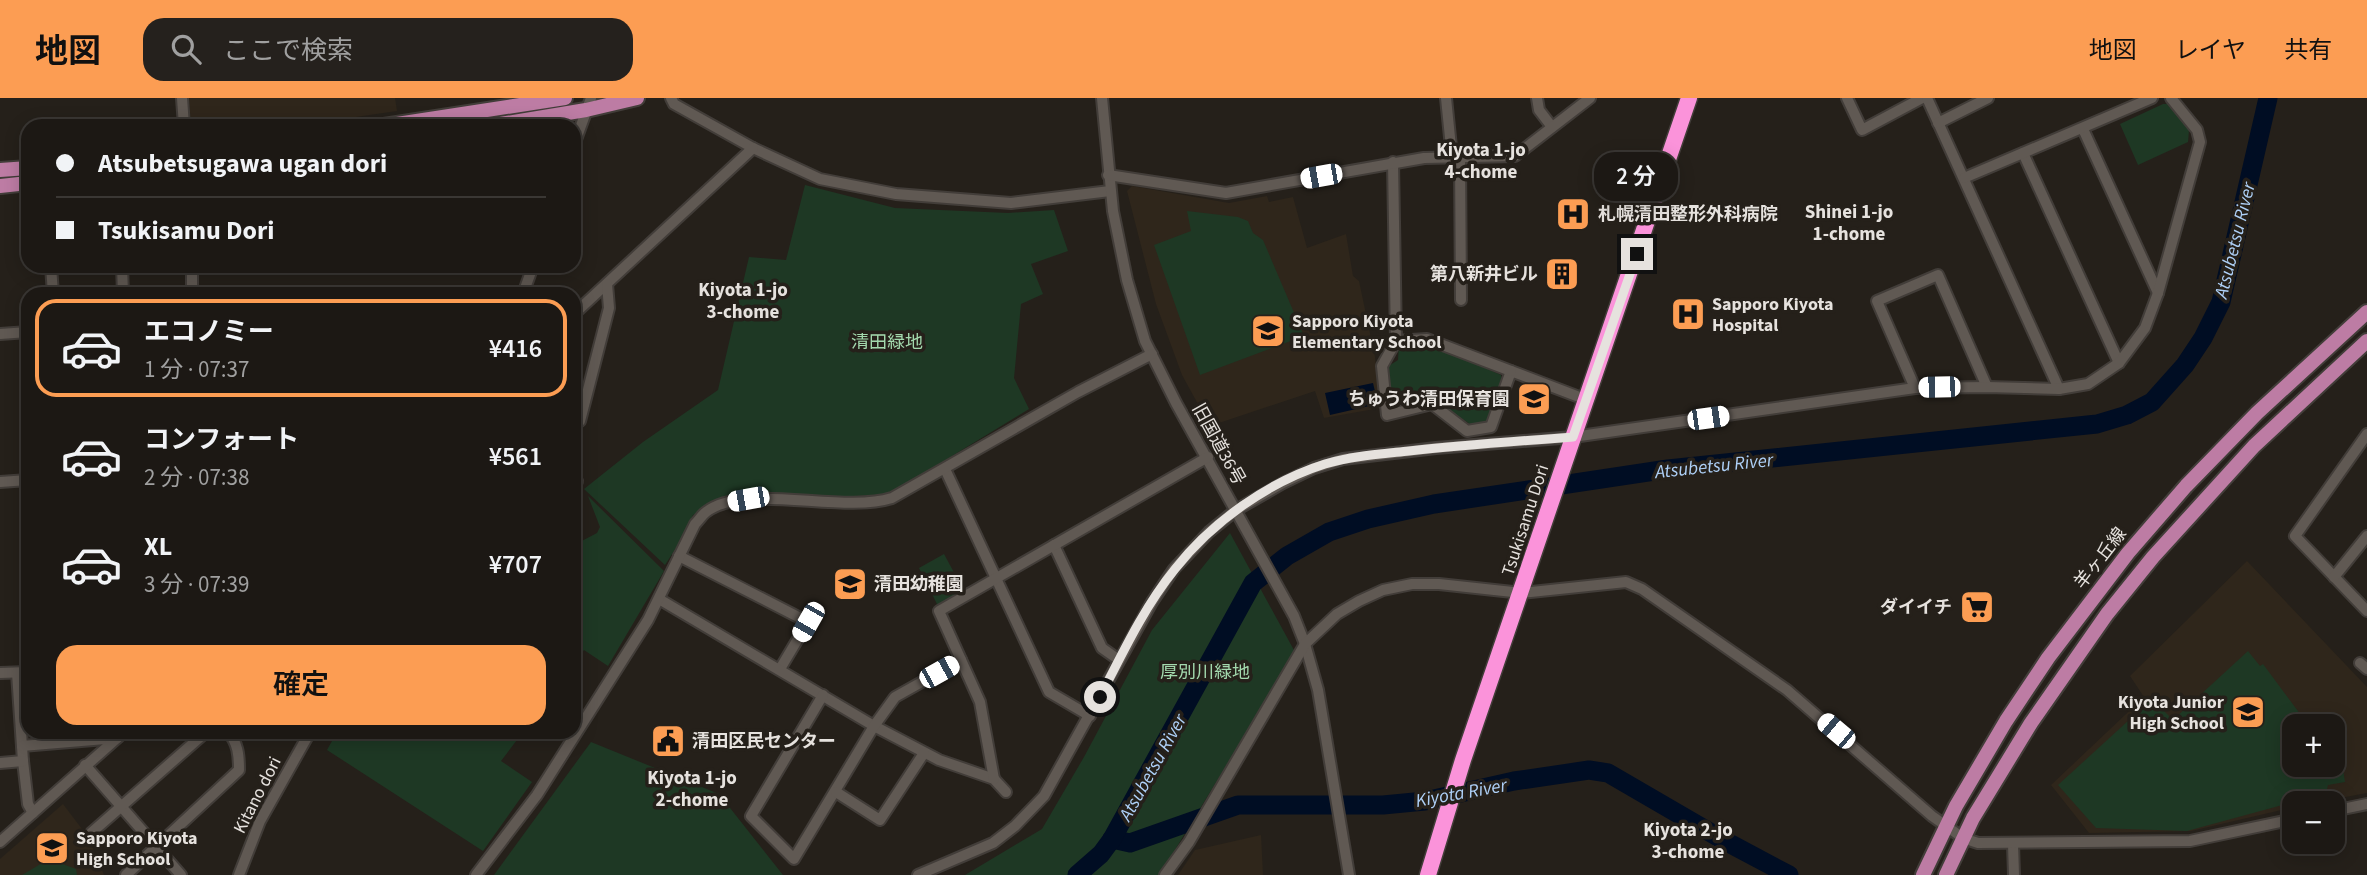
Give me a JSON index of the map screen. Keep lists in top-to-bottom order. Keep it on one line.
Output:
{"streets":{"highway":["Tsukisamu Dori"],"main road":["羊ヶ丘線"],"street":["旧国道36号","Kitano dori"]},"districts":["Kiyota 1-jo 4-chome","Shinei 1-jo 1-chome","Kiyota 1-jo 3-chome","Kiyota 1-jo 2-chome","Kiyota 2-jo 3-chome"],"water":["Atsubetsu River","Kiyota River"],"parks":["清田緑地","厚別川緑地"],"places":{"hospital":["札幌清田整形外科病院","Sapporo Kiyota Hospital"],"building":["第八新井ビル"],"school or university":["Sapporo Kiyota Elementary School","ちゅうわ清田保育園","清田幼稚園","Kiyota Junior High School","Sapporo Kiyota High School"],"supermarket":["ダイイチ"],"public building":["清田区民センター"]},"page":{"header":"地図","search":"ここで検索","nav":["地図","レイヤ","共有"],"banner":["Atsubetsugawa ugan dori","Tsukisamu Dori"],"bubble":"2 分","list":[{"name":"エコノミー","note":"1 分 · 07:37","value":"¥416"},{"name":"コンフォート","note":"2 分 · 07:38","value":"¥561"},{"name":"XL","note":"3 分 · 07:39","value":"¥707"}],"buttons":"確定","map_buttons":["+","−"]}}
